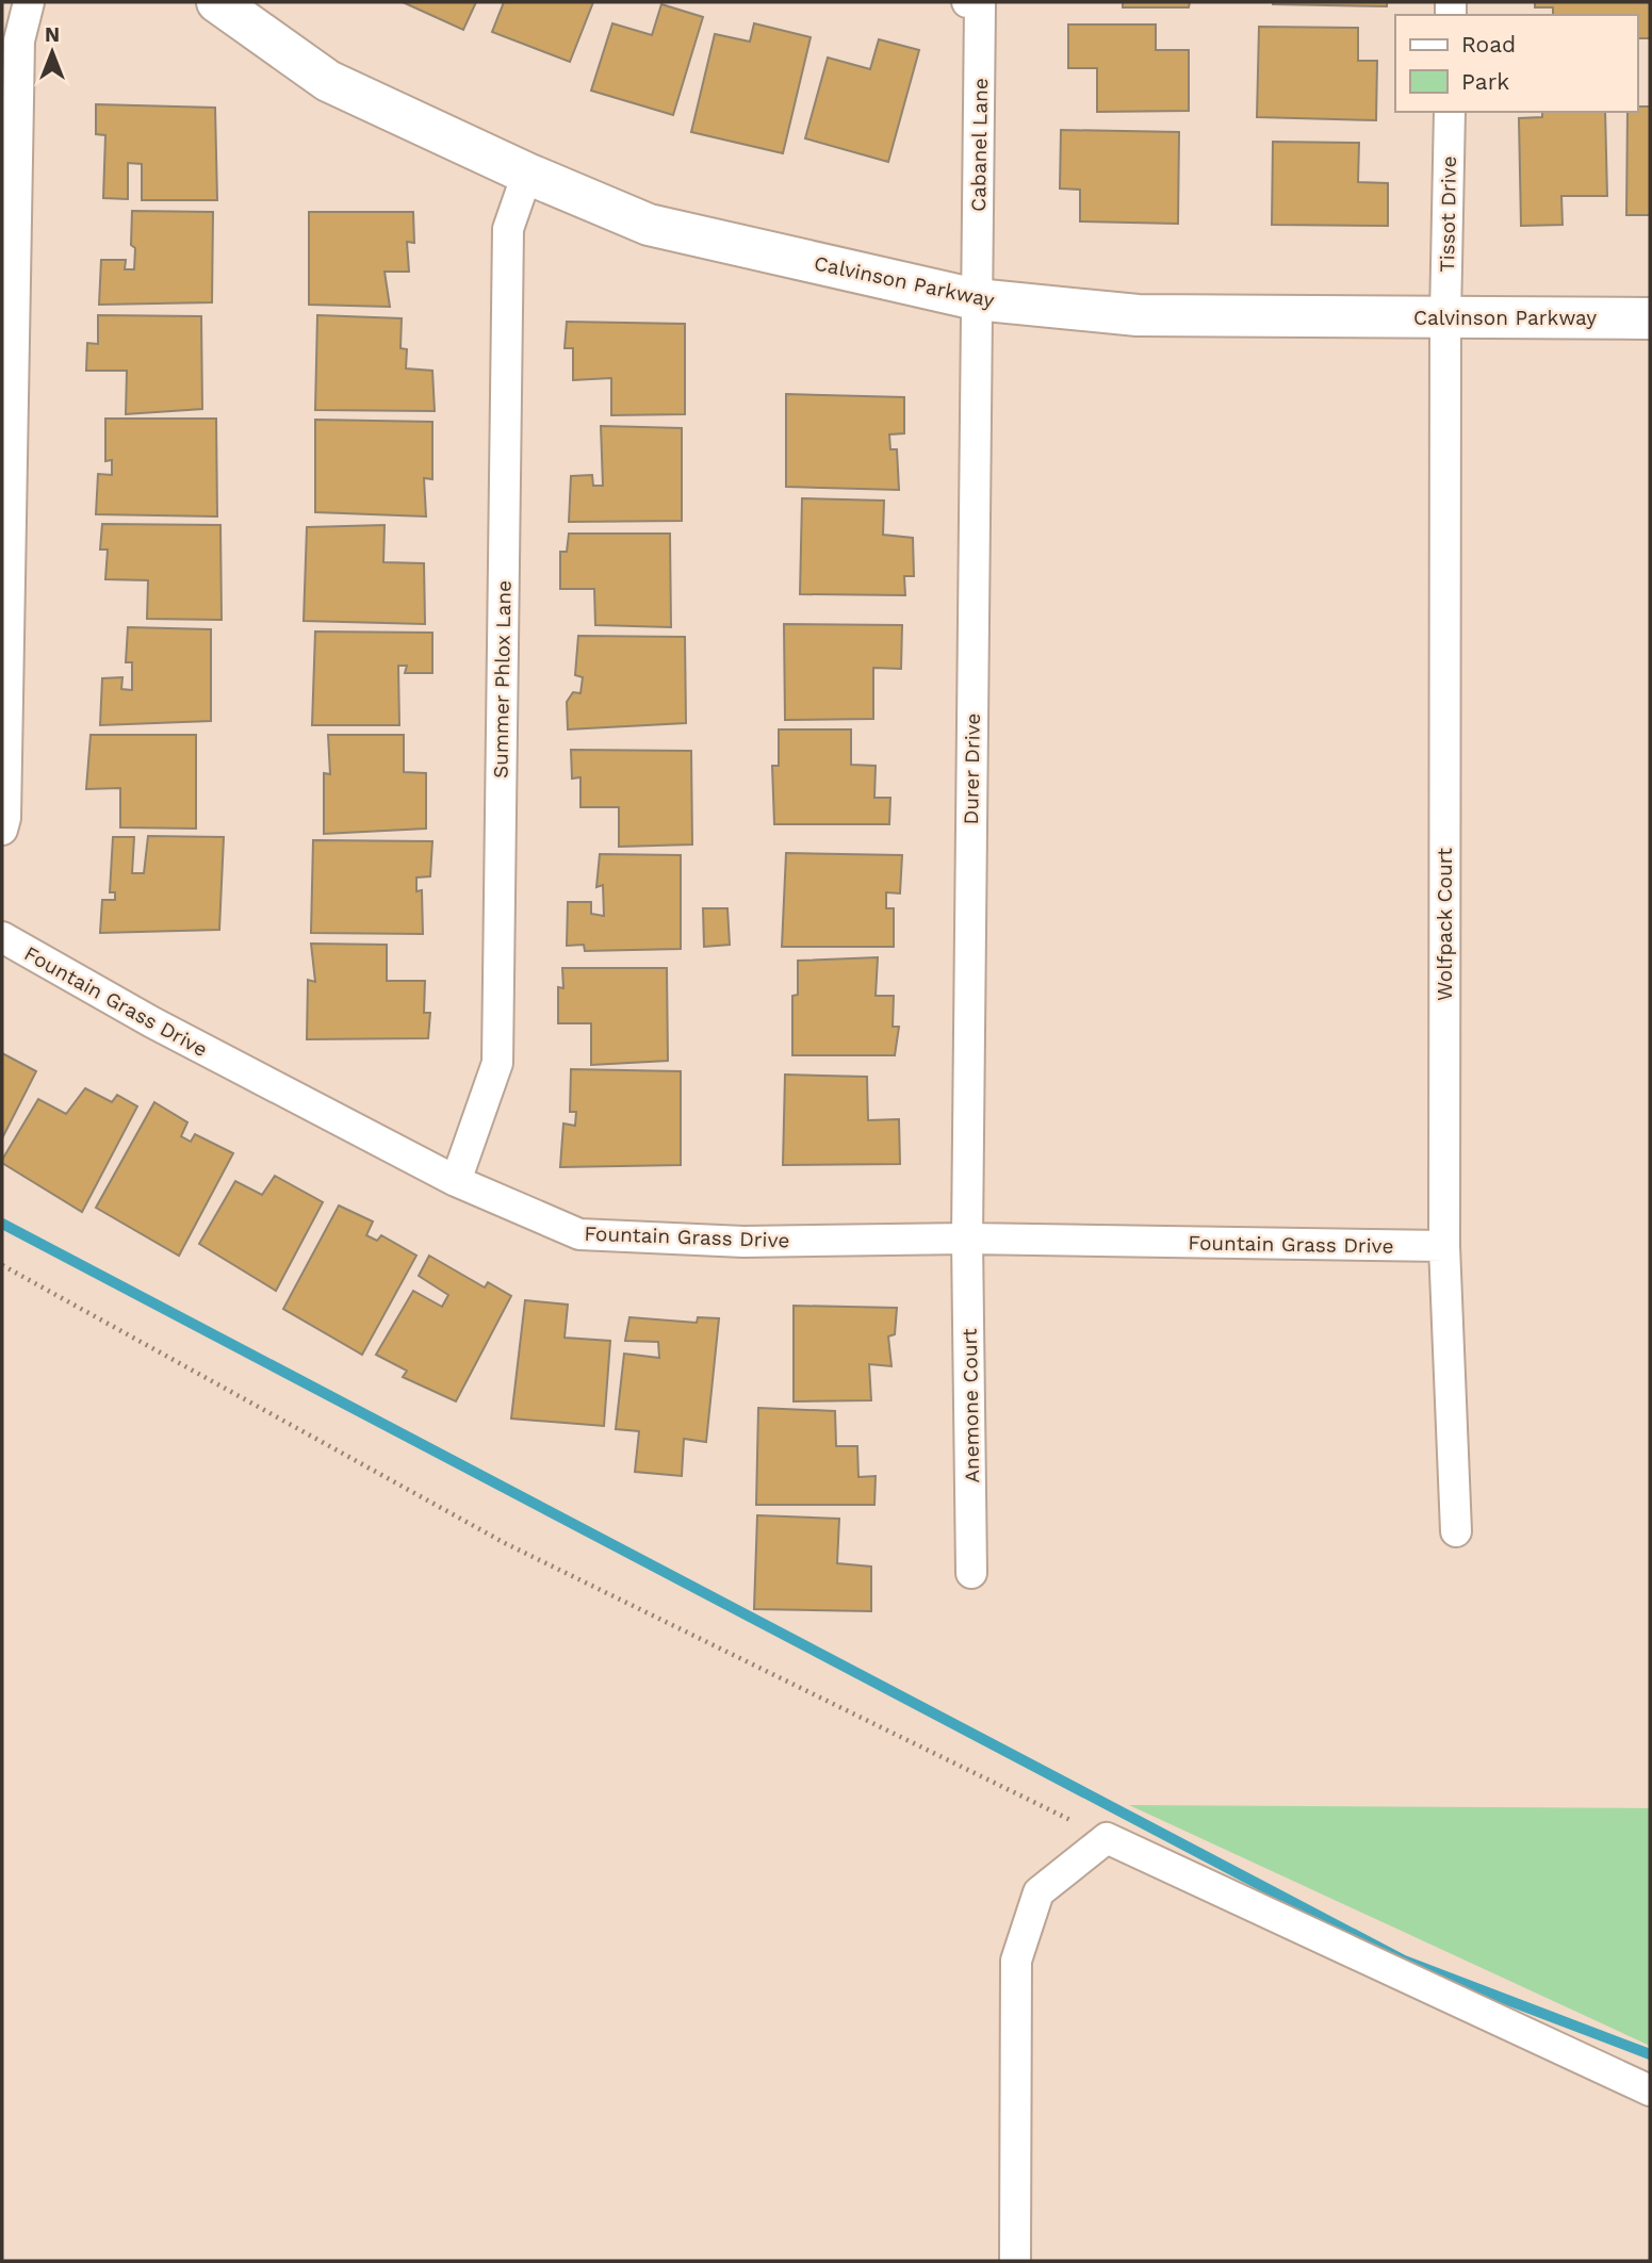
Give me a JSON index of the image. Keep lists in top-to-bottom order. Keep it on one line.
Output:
{"streets":{"main road":["Calvinson Parkway"],"street":["Cabanel Lane","Tissot Drive","Summer Phlox Lane","Durer Drive","Wolfpack Court","Fountain Grass Drive","Anemone Court"]},"crossings":[["Cabanel Lane","Calvinson Parkway"],["Cabanel Lane","Durer Drive"],["Tissot Drive","Calvinson Parkway"],["Tissot Drive","Wolfpack Court"],["Calvinson Parkway","Summer Phlox Lane"],["Calvinson Parkway","Durer Drive"],["Calvinson Parkway","Wolfpack Court"],["Summer Phlox Lane","Fountain Grass Drive"],["Durer Drive","Fountain Grass Drive"],["Durer Drive","Anemone Court"],["Wolfpack Court","Fountain Grass Drive"],["Fountain Grass Drive","Anemone Court"]],"legend":["Road","Park"],"north":"top"}
